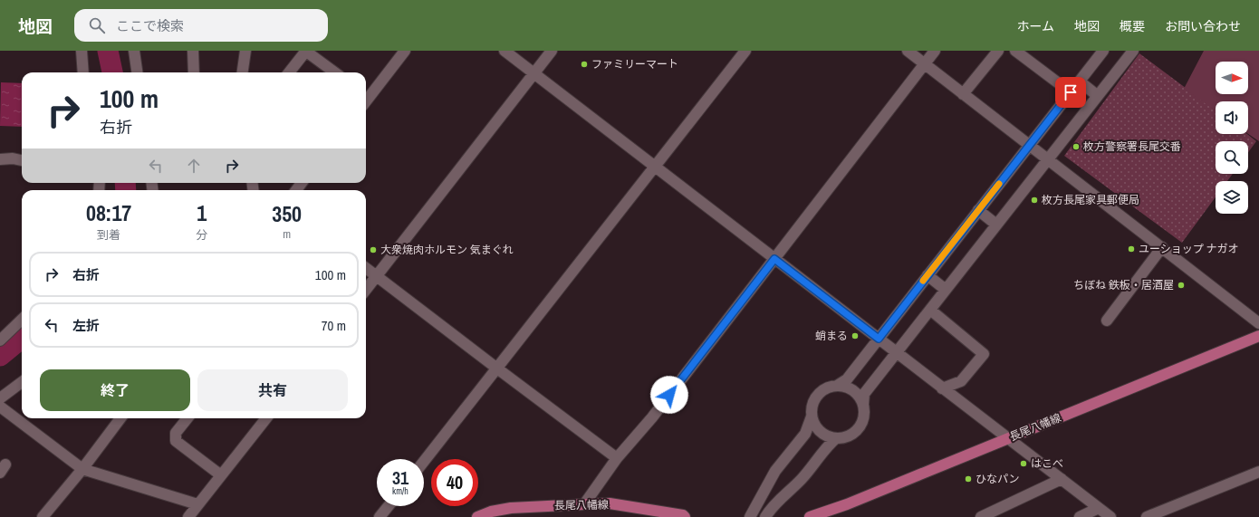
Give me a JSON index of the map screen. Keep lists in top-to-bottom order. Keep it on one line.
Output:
{"streets":{"main road":["長尾八幡線"]},"places":["ファミリーマート","枚方警察署長尾交番","枚方長尾家具郵便局","ユーショップ ナガオ","大衆焼肉ホルモン 気まぐれ","ちぼね 鉄板・居酒屋","蛸まる","はこべ","ひなパン"],"north":"right","page":{"header":"地図","search":"ここで検索","nav":["ホーム","地図","概要","お問い合わせ"],"turn":["100 m","右折"],"eta":["08:17","到着","1","分","350","m"],"list":[{"name":"右折","value":"100 m"},{"name":"左折","value":"70 m"}],"buttons":["終了","共有"],"speed":"31 km/h","limit":"40"}}
